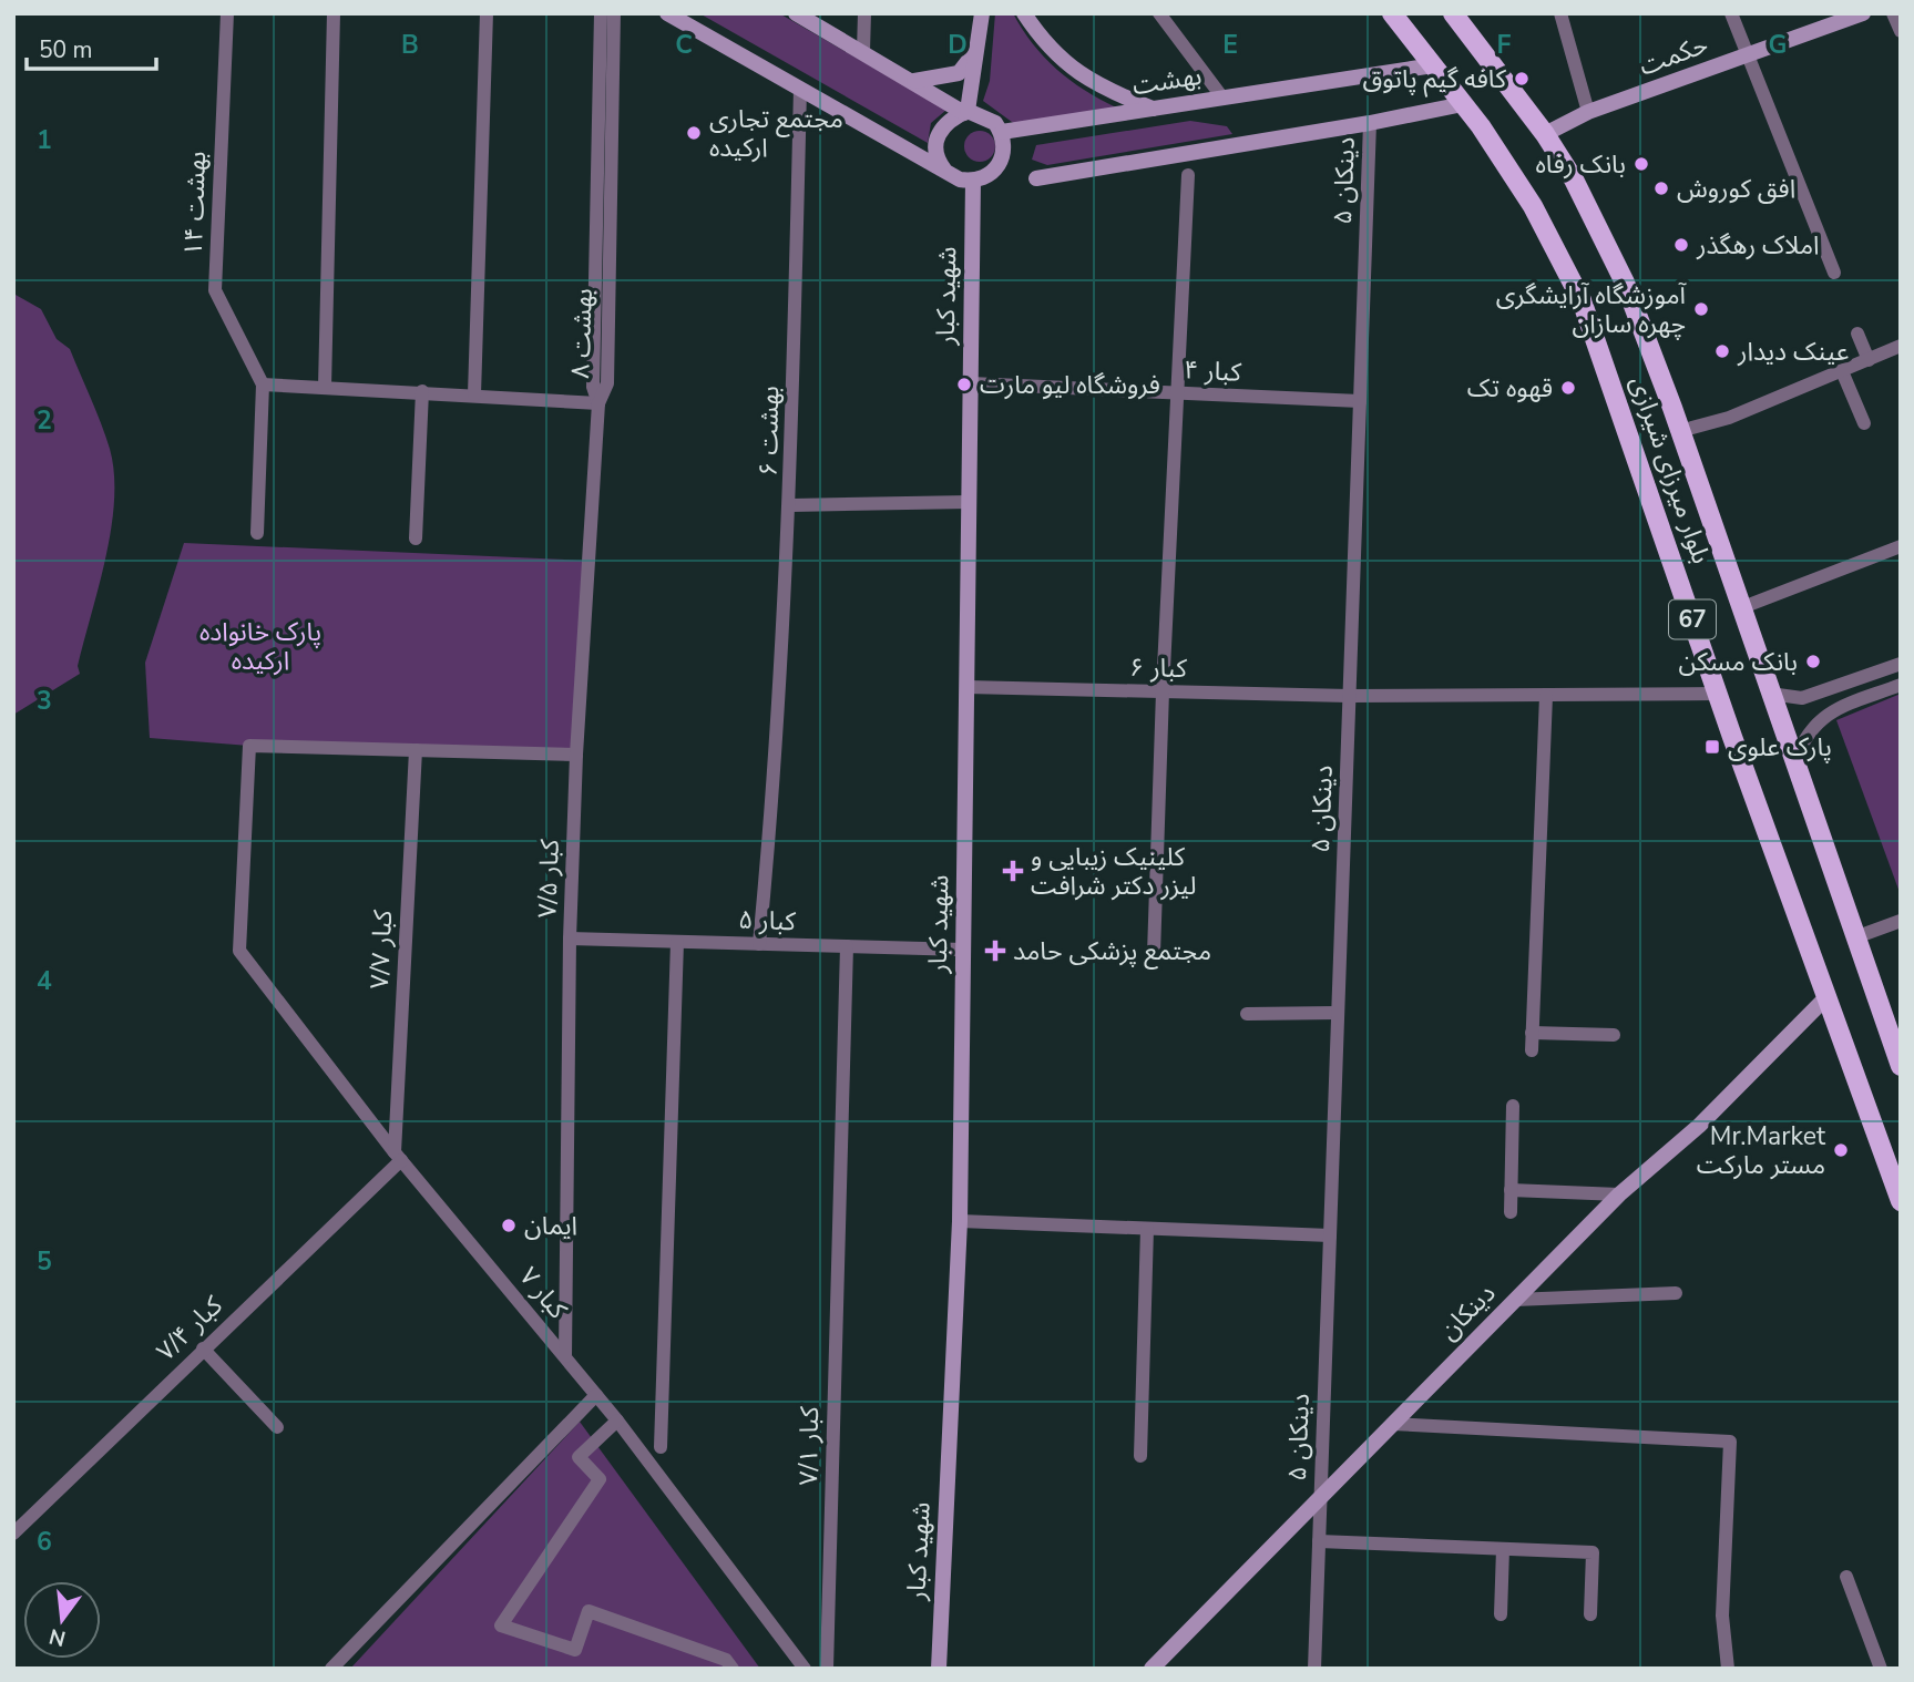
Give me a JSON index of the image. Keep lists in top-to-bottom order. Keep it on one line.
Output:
{"streets":{"main road":["بلوار میرزای شیرازی","67"],"street":["حکمت","بهشت","۵ دینکان","۱۴ بهشت","شهید کبار","۸ بهشت","۴ کبار","۶ بهشت","۶ کبار","۷/۵ کبار","۵ کبار","۷/۷ کبار","۷ کبار","دینکان","۷/۴ کبار","۷/۱ کبار"]},"crossings":[["حکمت","بلوار میرزای شیرازی"],["بهشت","شهید کبار"],["بهشت","بلوار میرزای شیرازی"],["۵ دینکان","۴ کبار"],["۵ دینکان","۶ کبار"],["۵ دینکان","دینکان"],["شهید کبار","۴ کبار"],["شهید کبار","۶ کبار"],["شهید کبار","۵ کبار"],["۸ بهشت","۷/۵ کبار"],["۶ بهشت","۵ کبار"],["بلوار میرزای شیرازی","۶ کبار"],["بلوار میرزای شیرازی","دینکان"],["۷/۵ کبار","۵ کبار"],["۷/۵ کبار","۷ کبار"],["۵ کبار","۷/۱ کبار"],["۷/۷ کبار","۷ کبار"],["۷/۷ کبار","۷/۴ کبار"],["۷ کبار","۷/۴ کبار"]],"parks":["پارک خانواده ارکیده"],"places":{"other":["کافه گیم پاتوق","مجتمع تجاری ارکیده","بانک رفاه","افق کوروش","املاک رهگذر","آموزشگاه آرایشگری چهره سازان","عینک دیدار","فروشگاه لیو مارت","قهوه تک","بانک مسکن","Mr.Market مستر مارکت","ایمان"],"transit":["پارک علوی"],"health":["کلینیک زیبایی و لیزر دکتر شرافت","مجتمع پزشکی حامد"]},"scale_bar":"50 m","north":"bottom","grid":{"columns":["B","C","D","E","F","G"],"rows":["1","2","3","4","5","6"]}}
